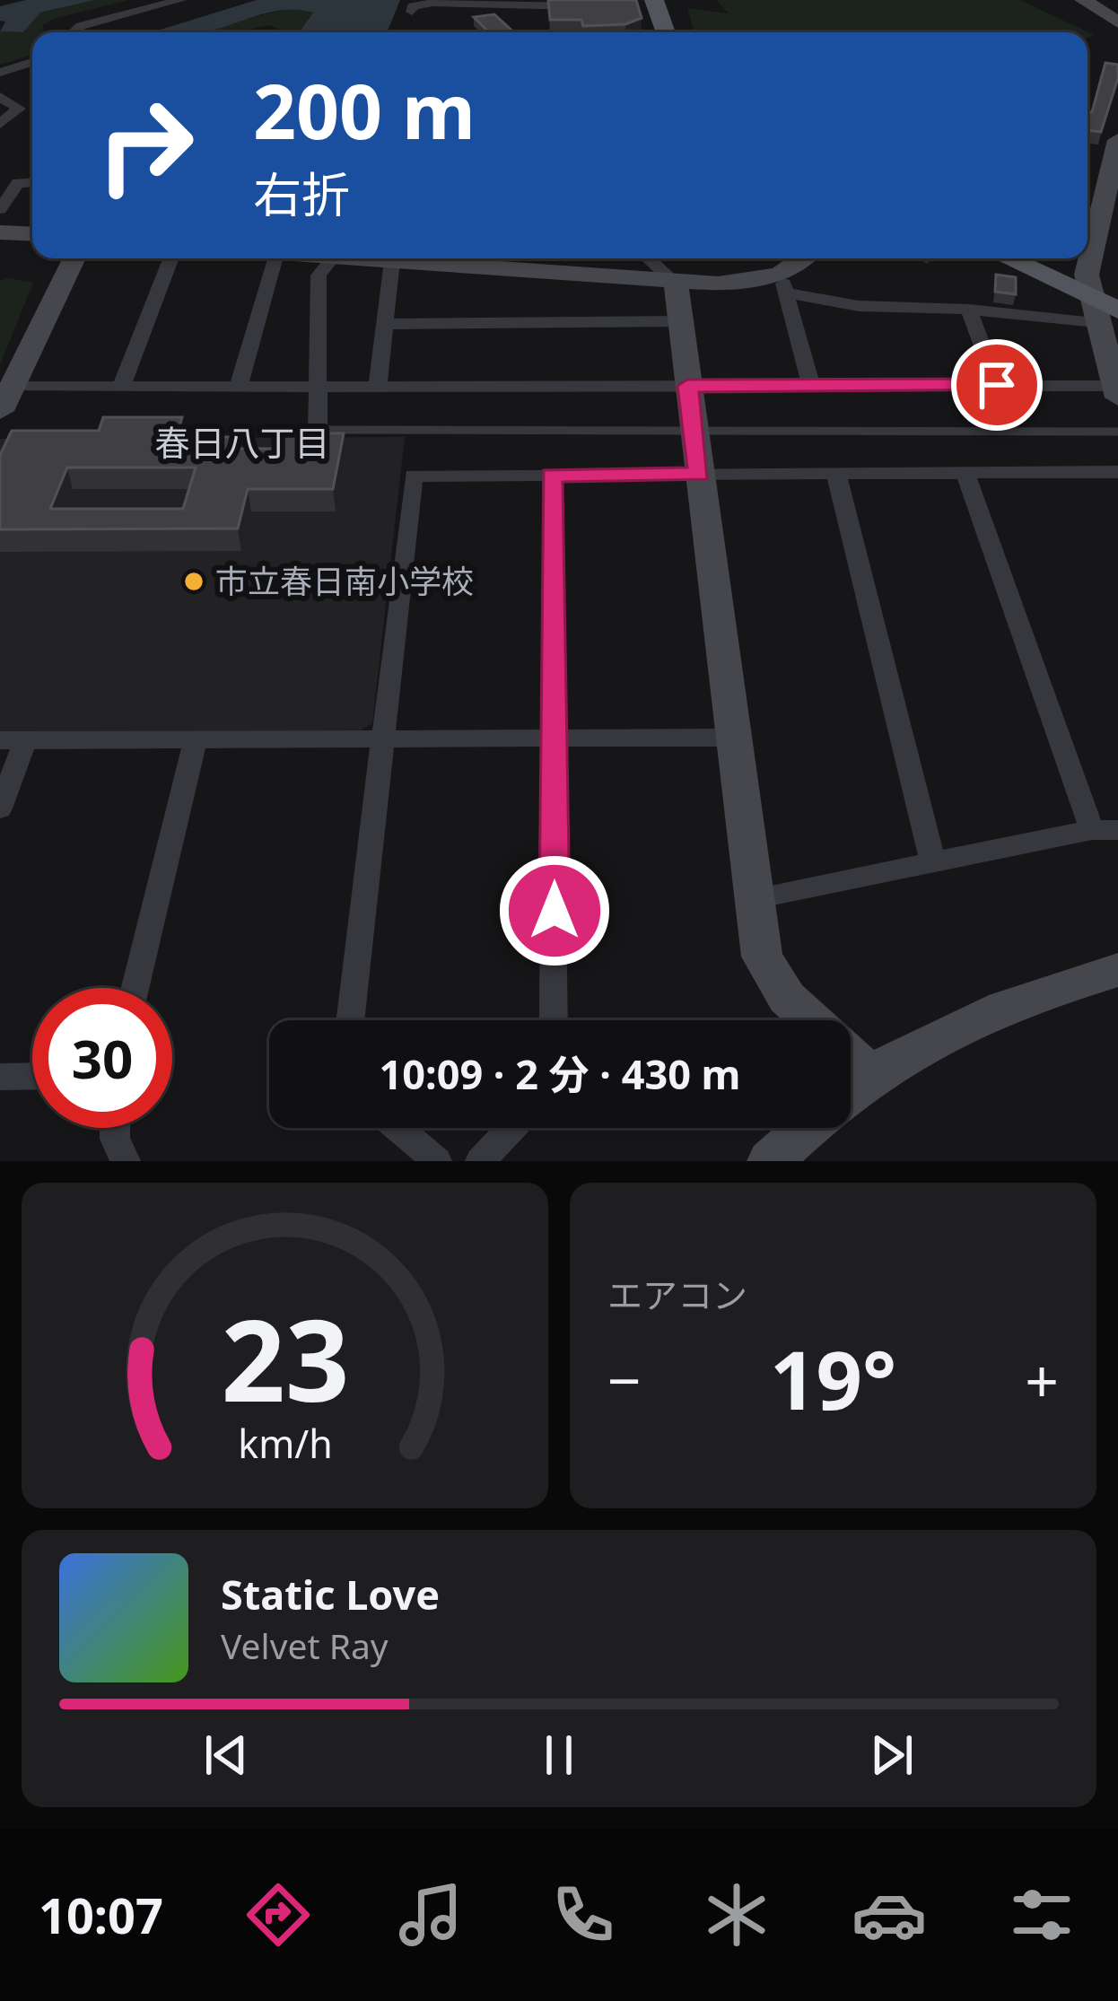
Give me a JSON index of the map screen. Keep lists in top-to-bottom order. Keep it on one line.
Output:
{"districts":["春日八丁目"],"places":["市立春日南小学校"],"page":{"turn":["200 m","右折"],"limit":"30","trip":"10:09 · 2 分 · 430 m","tile":"エアコン","heat":["−","19°","+"],"song":["Static Love","Velvet Ray"],"tabs":"10:07","gauge":["23","km/h"]}}
